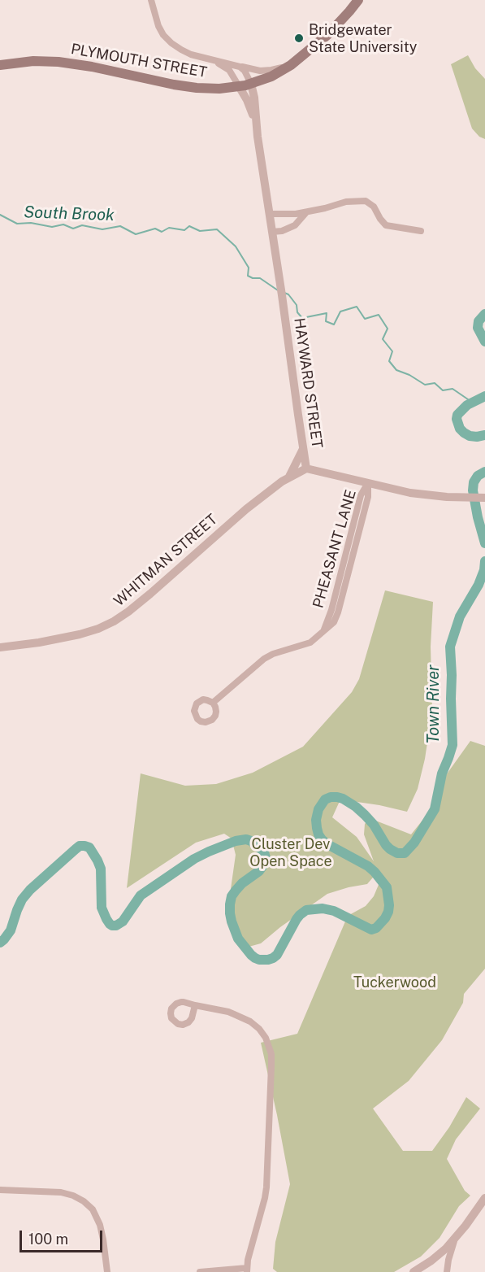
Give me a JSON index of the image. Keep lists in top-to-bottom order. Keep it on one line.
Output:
{"streets":{"main road":["PLYMOUTH STREET"],"street":["HAYWARD STREET","PHEASANT LANE","WHITMAN STREET"]},"crossings":[["PLYMOUTH STREET","HAYWARD STREET"],["HAYWARD STREET","PHEASANT LANE"],["HAYWARD STREET","WHITMAN STREET"]],"water":["South Brook","Town River"],"parks":["Cluster Dev Open Space","Tuckerwood"],"places":["Bridgewater State University"],"scale_bar":"100 m"}
